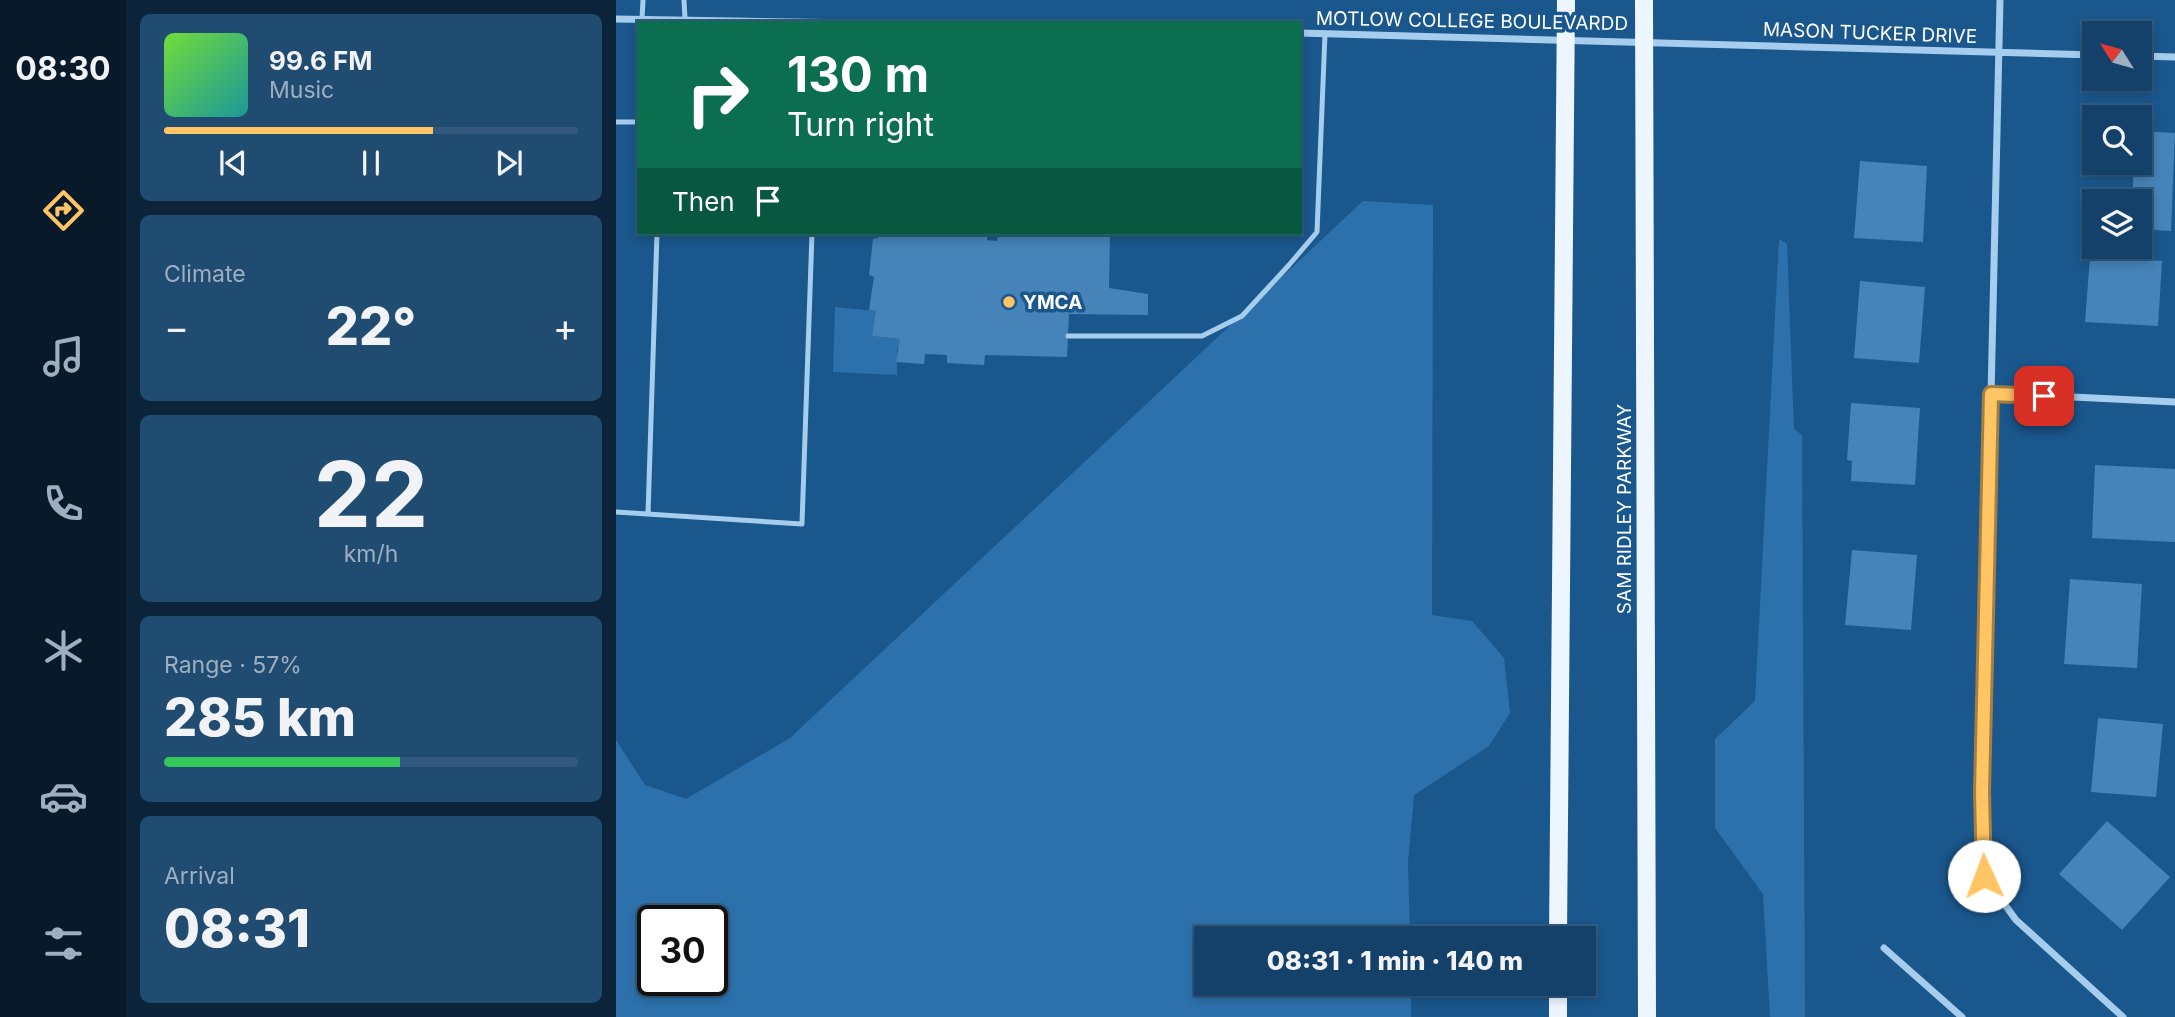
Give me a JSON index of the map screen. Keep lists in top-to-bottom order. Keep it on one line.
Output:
{"streets":{"main road":["SAM RIDLEY PARKWAY"],"street":["MOTLOW COLLEGE BOULEVARDD","MASON TUCKER DRIVE"]},"crossings":[["MOTLOW COLLEGE BOULEVARDD","MASON TUCKER DRIVE"],["MOTLOW COLLEGE BOULEVARDD","SAM RIDLEY PARKWAY"],["MASON TUCKER DRIVE","SAM RIDLEY PARKWAY"]],"places":["YMCA"],"north":"top left","page":{"tabs":"08:30","turn":["130 m","Turn right"],"song":["99.6 FM","Music"],"then":"Then","tile":["Climate",["22","km/h"],["Range · 57%","285 km"],["Arrival","08:31"]],"heat":["−","22°","+"],"limit":"30","trip":"08:31 · 1 min · 140 m"}}
